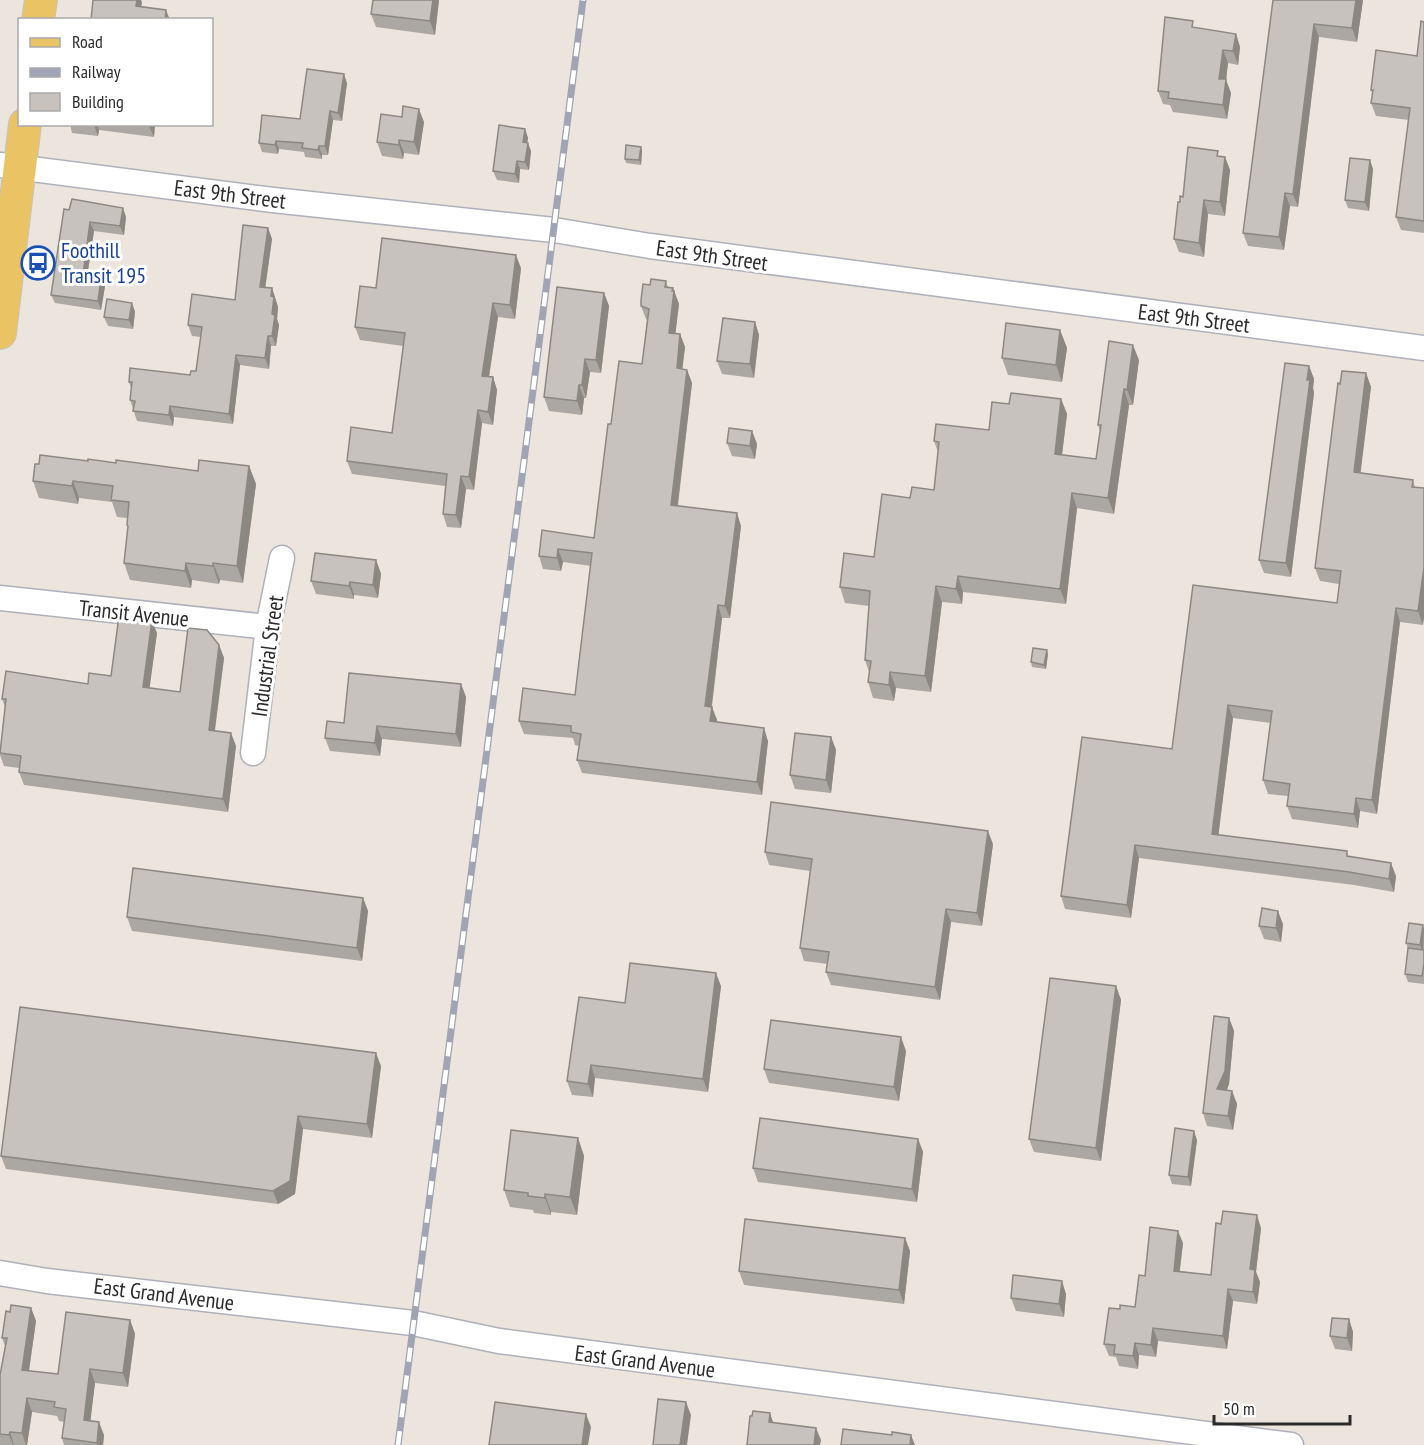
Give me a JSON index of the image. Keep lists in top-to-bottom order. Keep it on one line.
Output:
{"streets":{"street":["East 9th Street","Transit Avenue","Industrial Street","East Grand Avenue"]},"crossings":[["Transit Avenue","Industrial Street"]],"places":{"bus stop":["Foothill Transit 195"]},"legend":["Road","Railway","Building"],"scale_bar":"50 m"}
